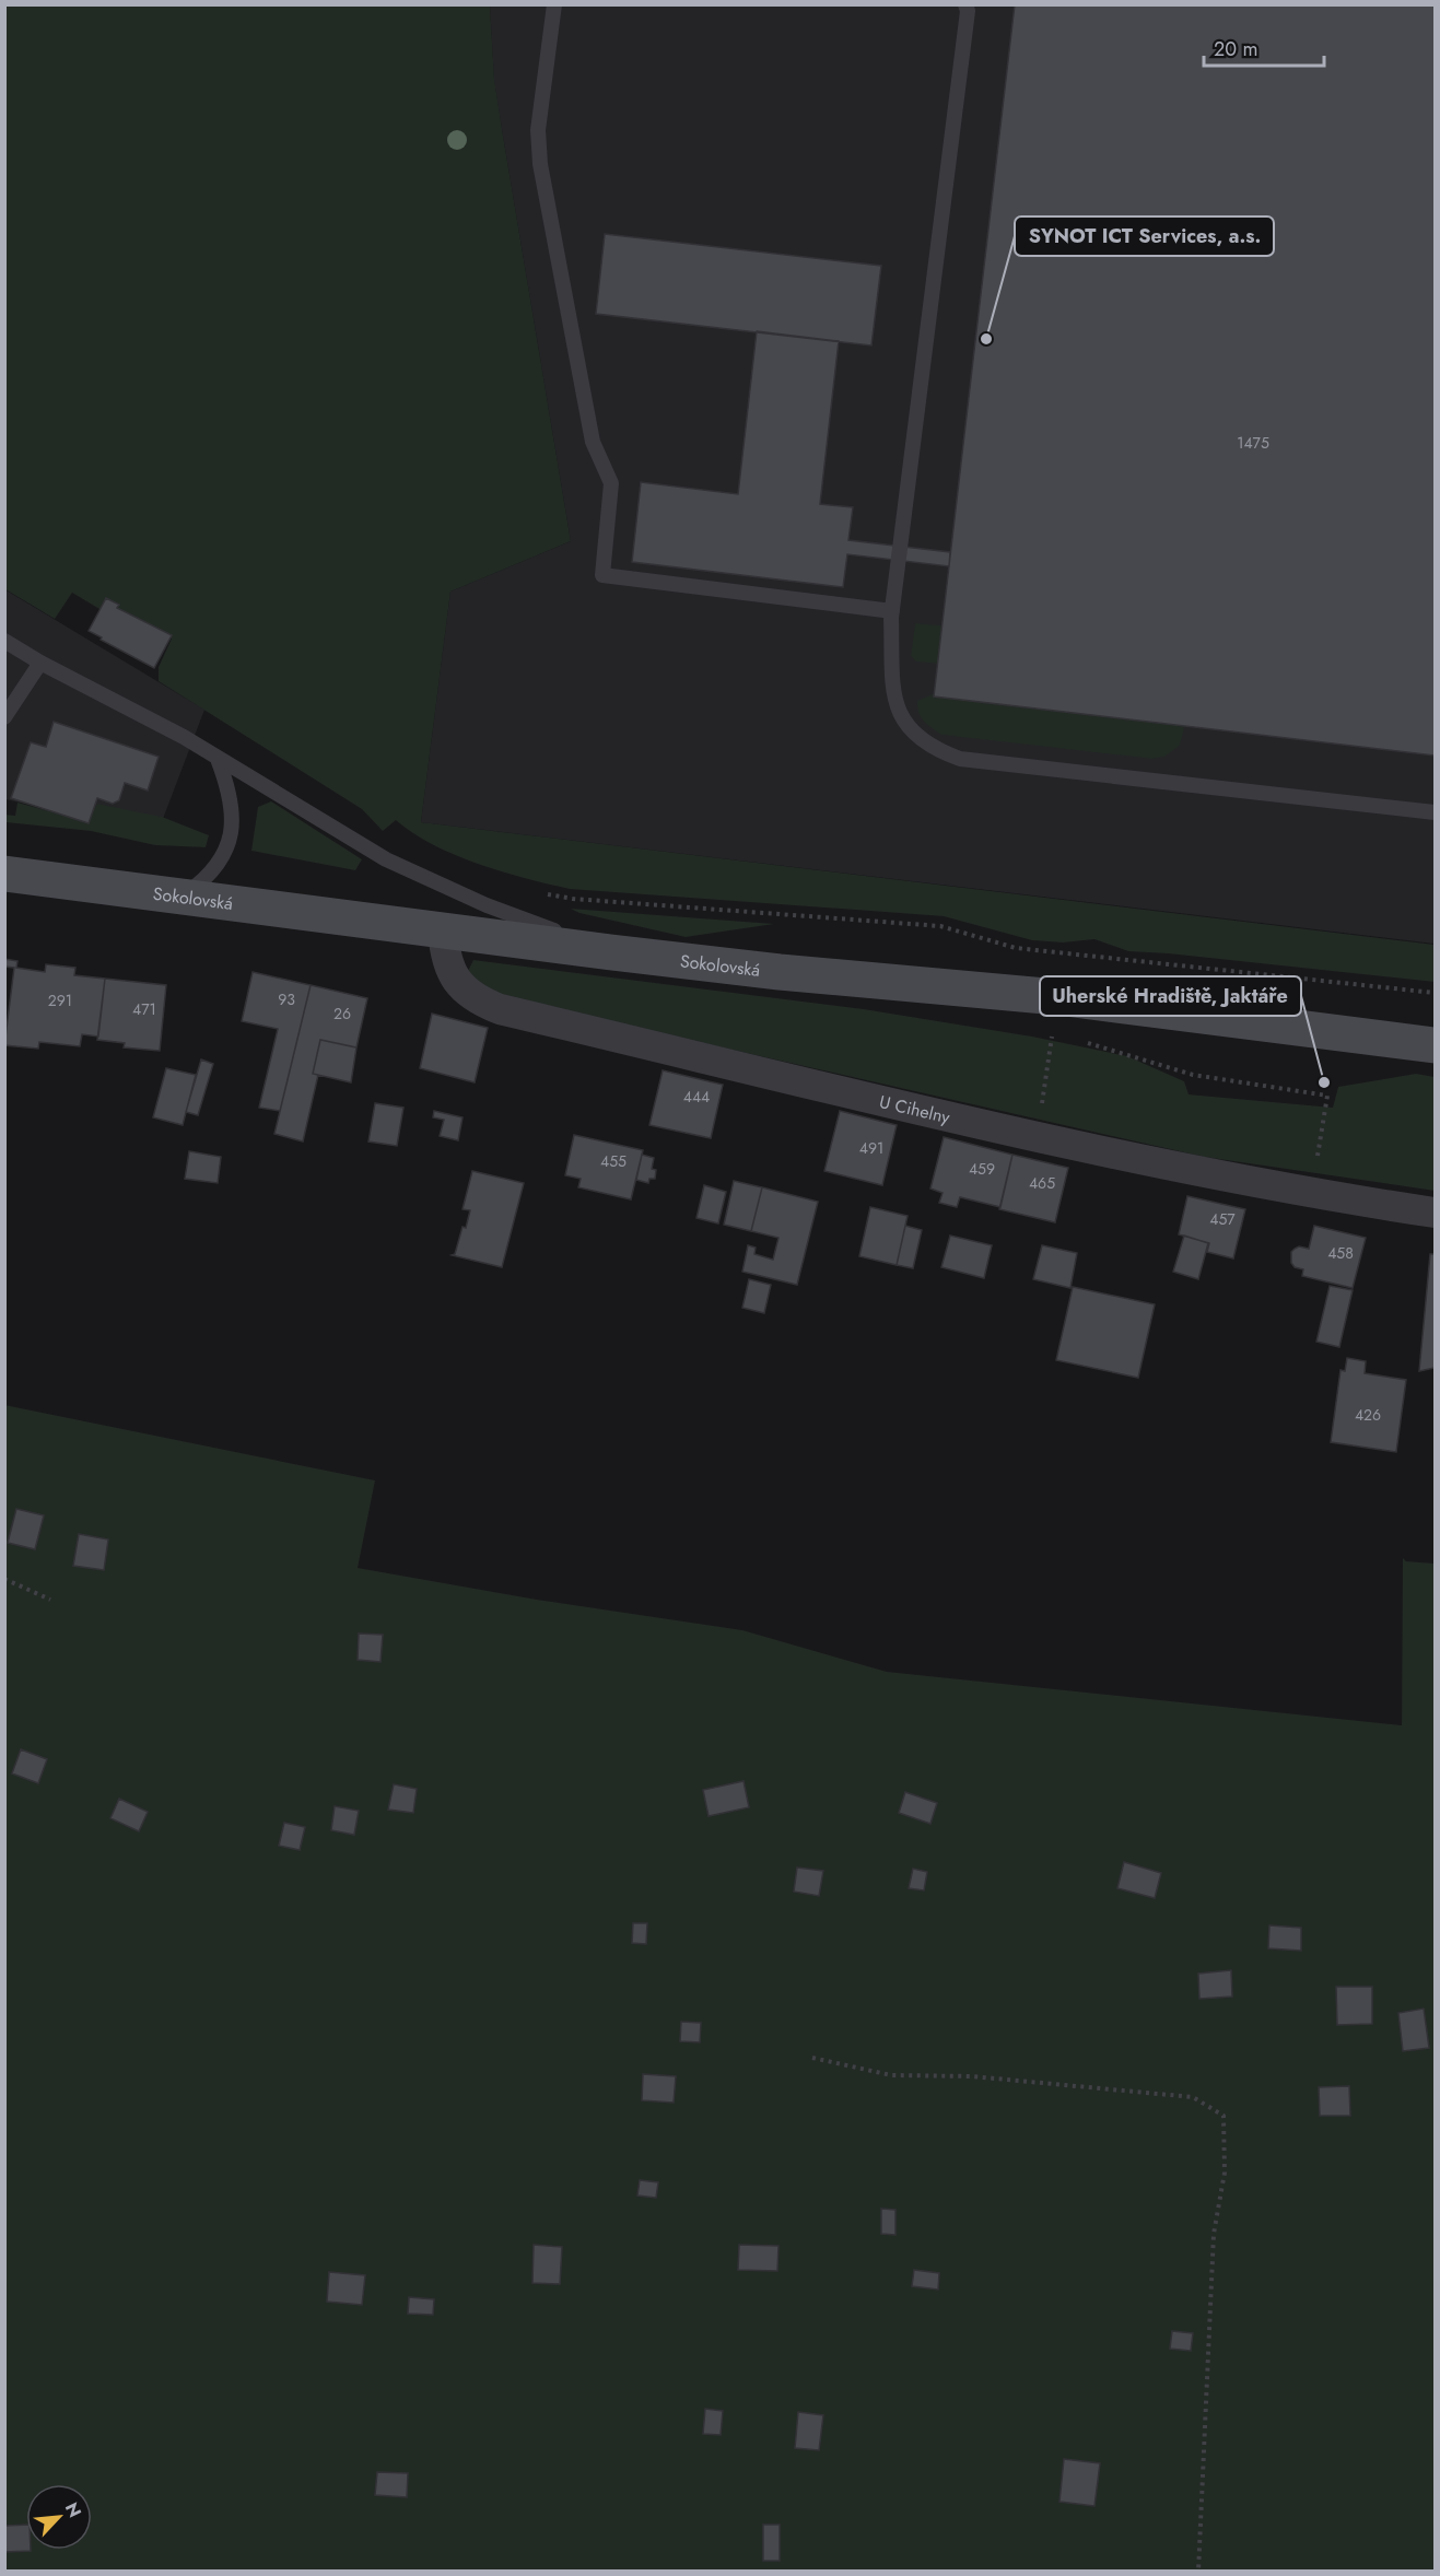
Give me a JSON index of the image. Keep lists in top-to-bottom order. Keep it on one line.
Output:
{"streets":{"main road":["Sokolovská"],"street":["U Cihelny"]},"crossings":[["Sokolovská","U Cihelny"]],"places":["SYNOT ICT Services, a.s.","Uherské Hradiště, Jaktáře"],"house_numbers":["1475","93","291","471","26","444","491","455","459","465","457","458","426"],"scale_bar":"20 m","north":"top right"}
